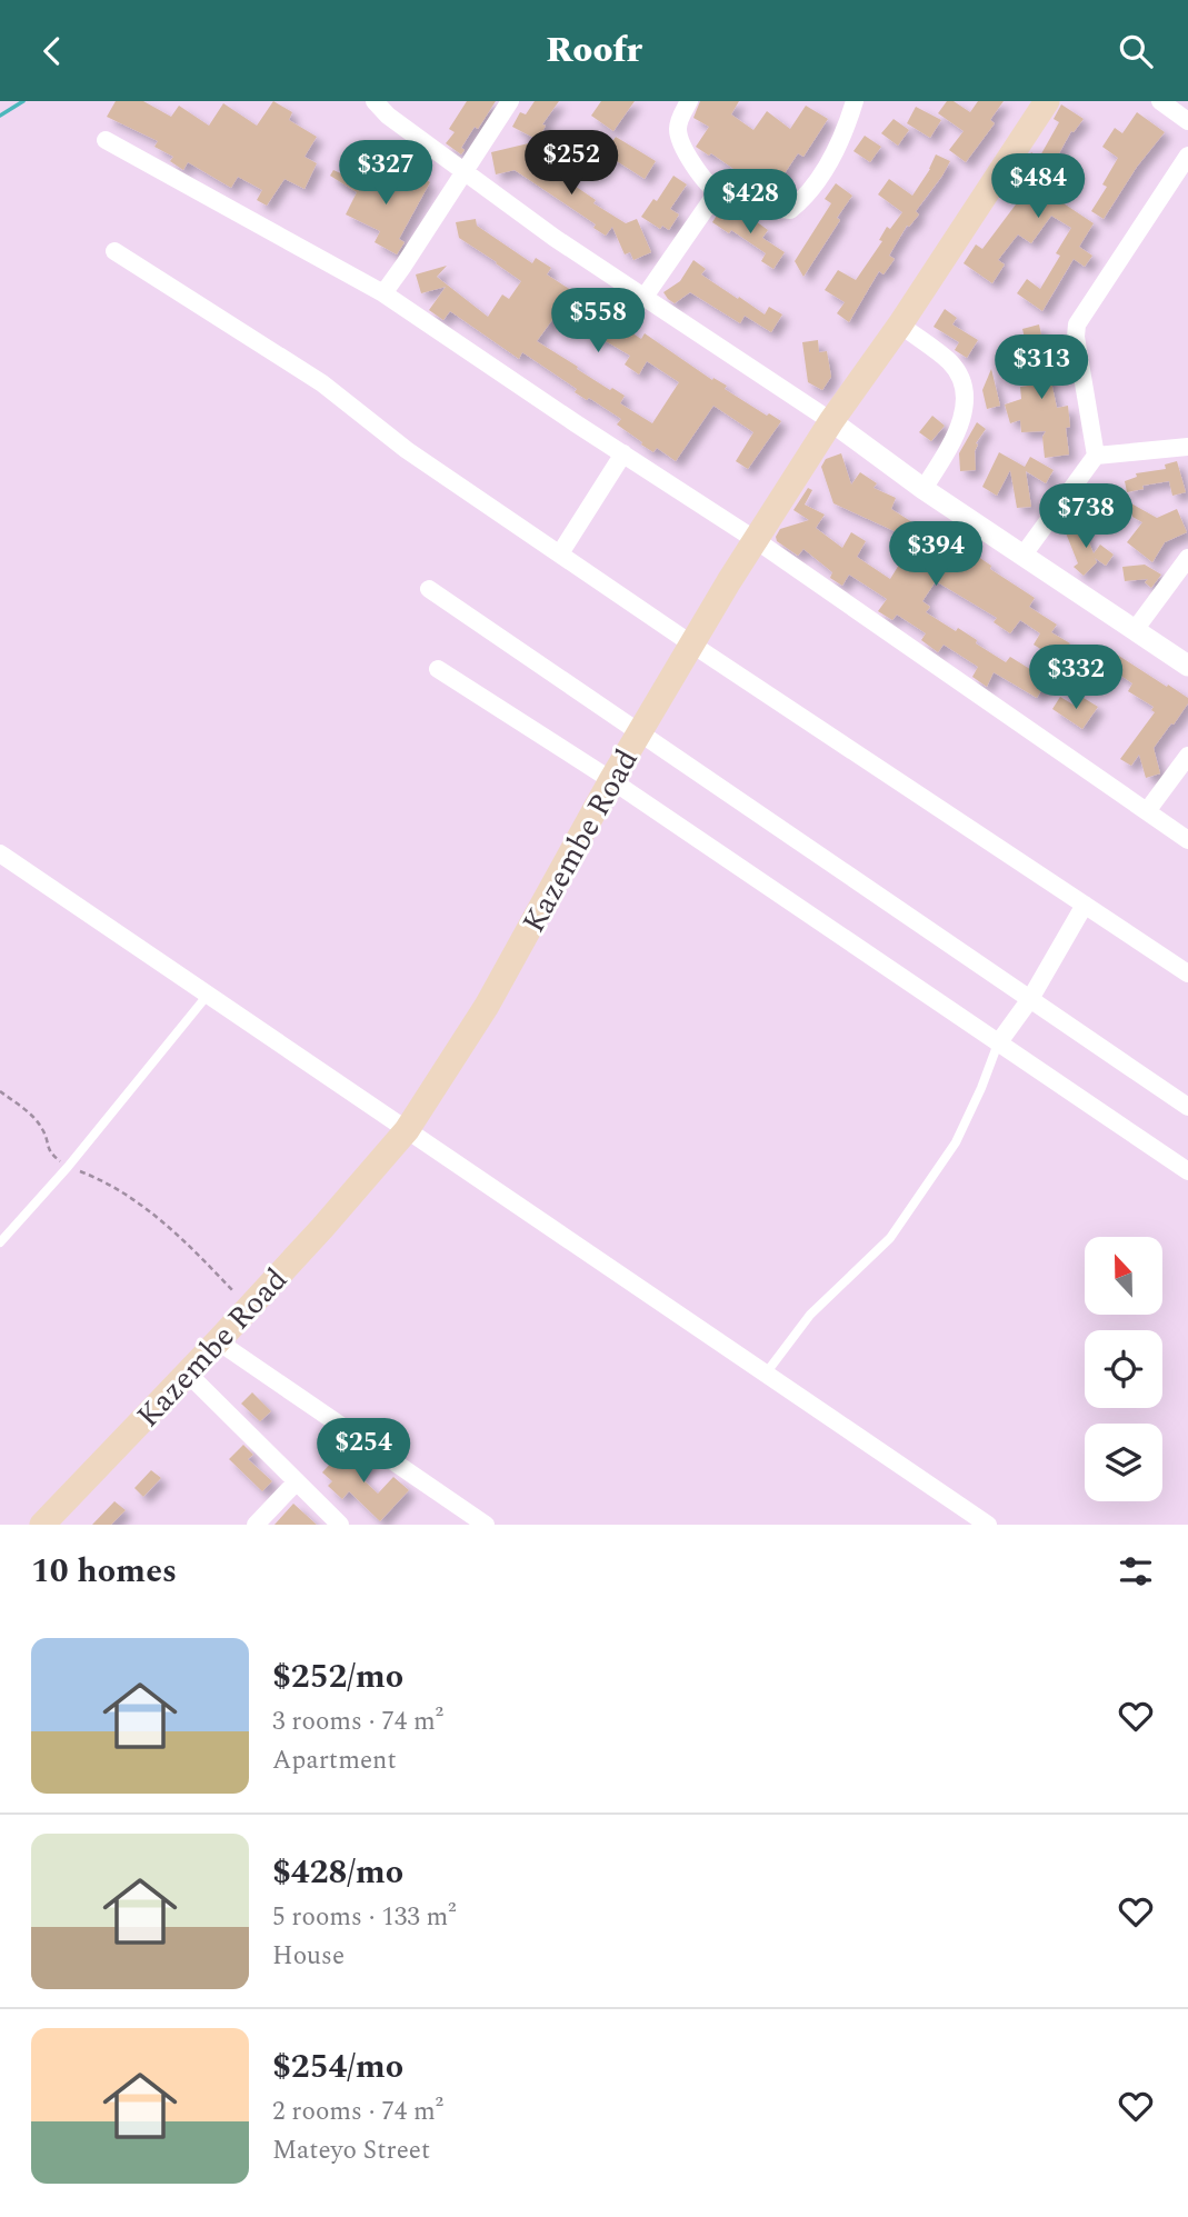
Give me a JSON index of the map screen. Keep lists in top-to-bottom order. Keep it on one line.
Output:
{"streets":{"main road":["Kazembe Road"]},"north":"top","page":{"header":"Roofr","price":["$252","$327","$484","$428","$558","$313","$738","$394","$332","$254"],"heading":"10 homes","list":[{"name":"$252/mo","note":"3 rooms · 74 m² · Apartment"},{"name":"$428/mo","note":"5 rooms · 133 m² · House"},{"name":"$254/mo","note":"2 rooms · 74 m² · Mateyo Street"}]}}
